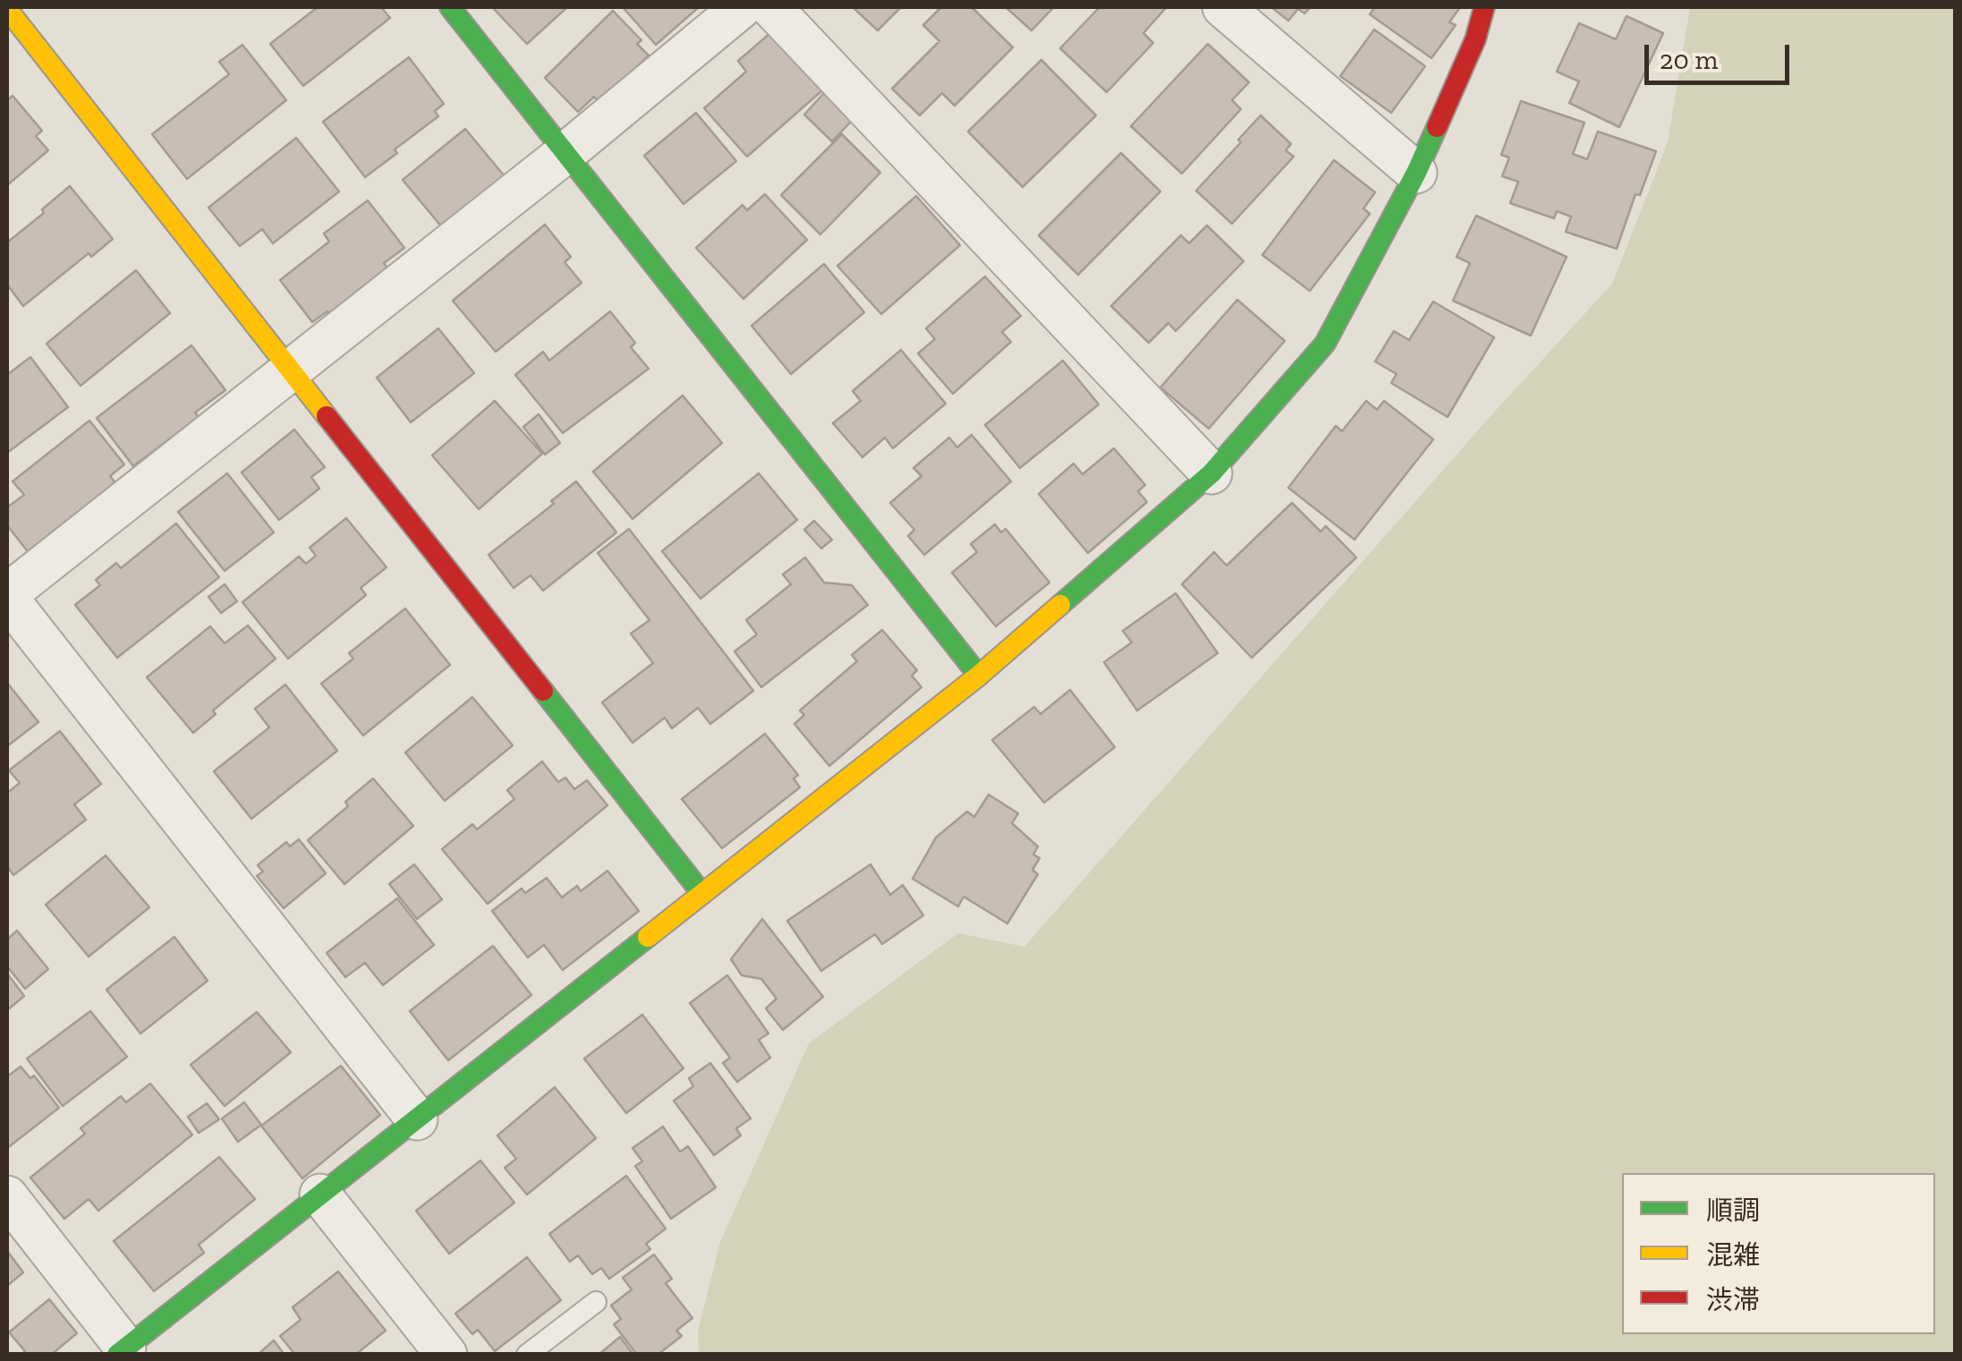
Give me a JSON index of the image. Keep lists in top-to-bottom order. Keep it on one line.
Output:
{"legend":["順調","混雑","渋滞"],"scale_bar":"20 m"}
